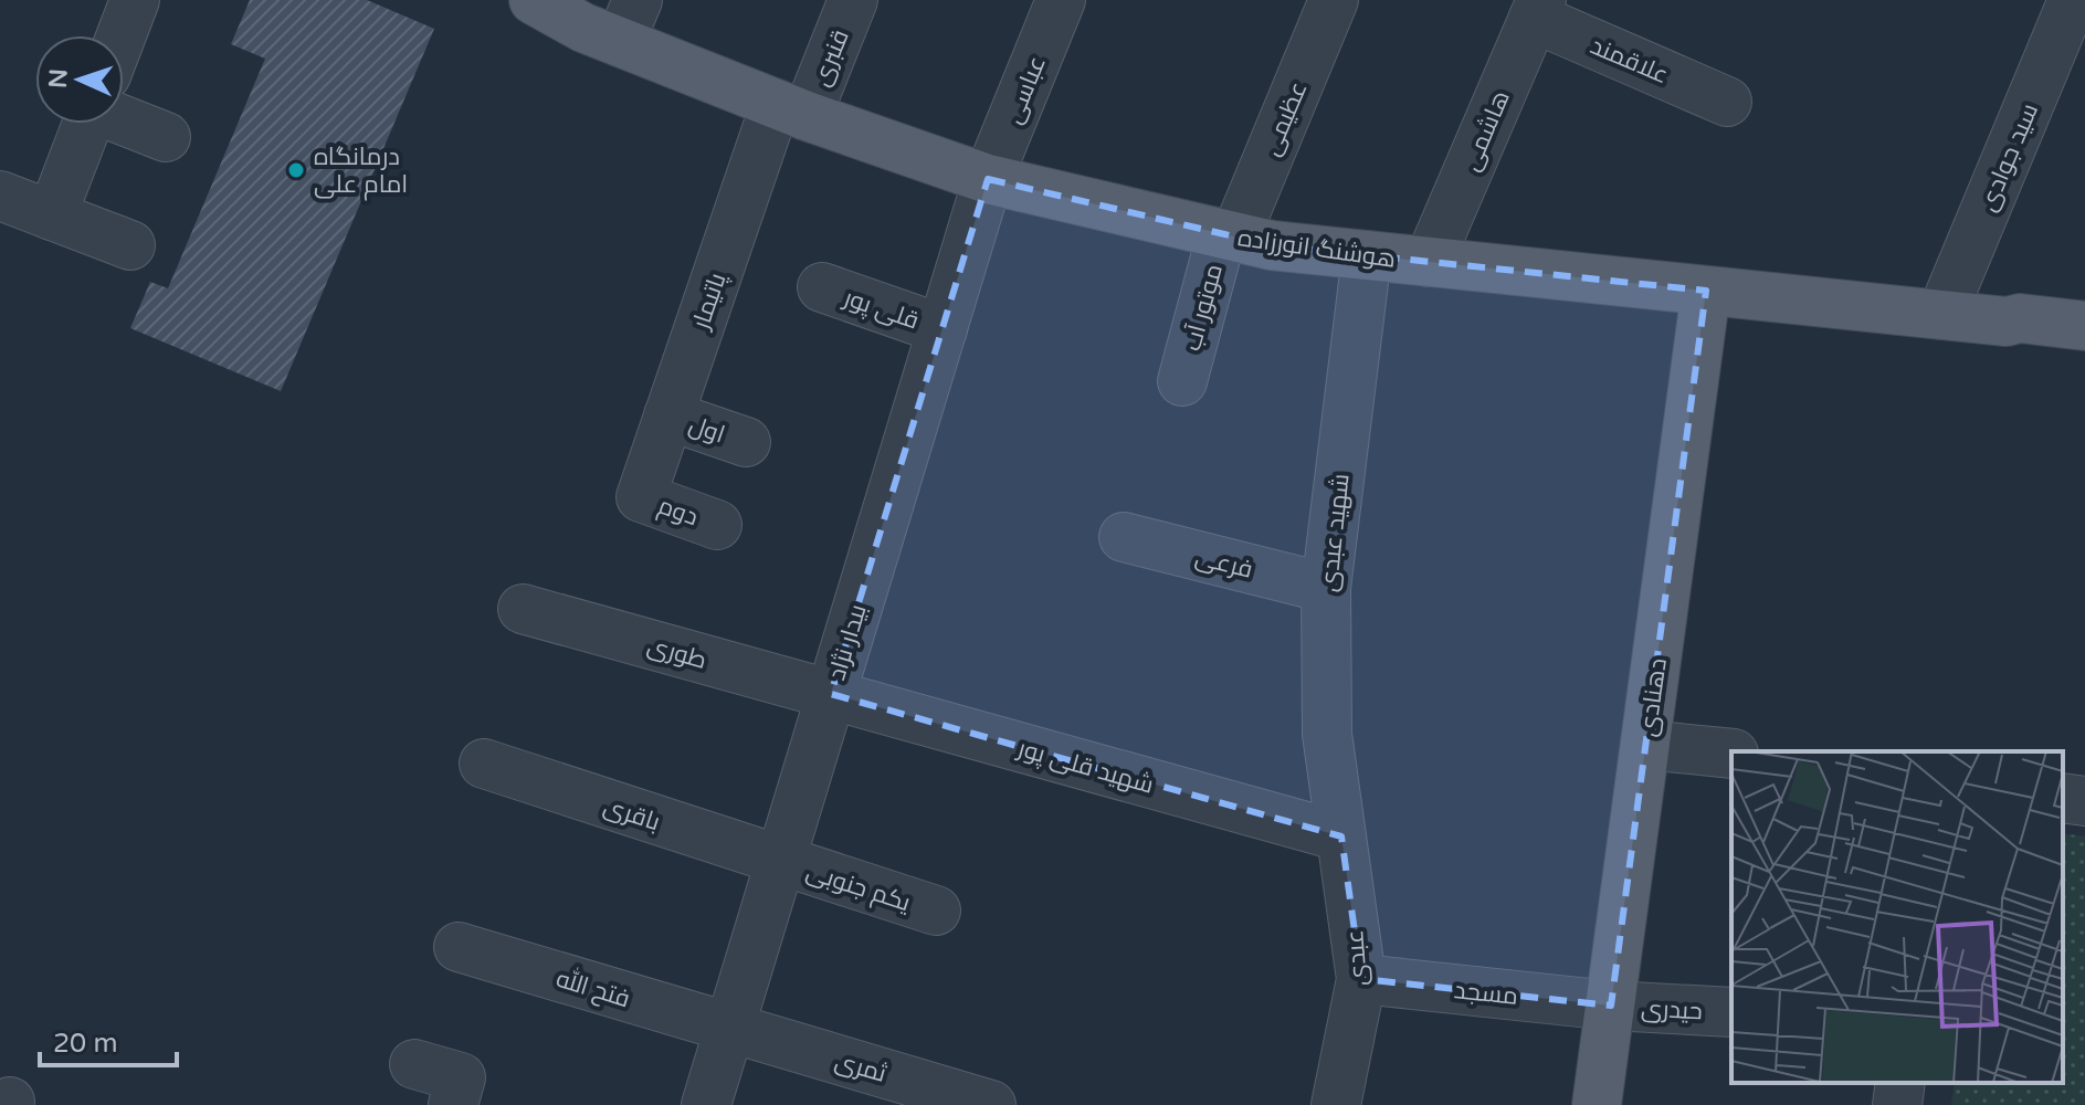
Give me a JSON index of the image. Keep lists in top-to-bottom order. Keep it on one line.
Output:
{"streets":{"main road":["هوشنگ انورزاده","دهنادی"],"street":["قنبری","علاقمند","عباسی","عظیمی","هاشمی","سید جوادی","پاتیمار","موتور آب","قلی پور","اول","دوم","شهید عبدی","فرعی","بیدار نژاد","طوری","شهید قلی پور","باقری","یکم جنوبی","عبدی","فتح الله","مسجد","حیدری","ثمری"]},"crossings":[["قنبری","هوشنگ انورزاده"],["قنبری","پاتیمار"],["علاقمند","هاشمی"],["عباسی","هوشنگ انورزاده"],["عباسی","بیدار نژاد"],["عظیمی","هوشنگ انورزاده"],["عظیمی","موتور آب"],["هاشمی","هوشنگ انورزاده"],["سید جوادی","هوشنگ انورزاده"],["هوشنگ انورزاده","پاتیمار"],["هوشنگ انورزاده","موتور آب"],["هوشنگ انورزاده","شهید عبدی"],["هوشنگ انورزاده","بیدار نژاد"],["هوشنگ انورزاده","دهنادی"],["پاتیمار","اول"],["پاتیمار","دوم"],["قلی پور","بیدار نژاد"],["شهید عبدی","فرعی"],["شهید عبدی","شهید قلی پور"],["شهید عبدی","عبدی"],["بیدار نژاد","طوری"],["بیدار نژاد","شهید قلی پور"],["بیدار نژاد","باقری"],["بیدار نژاد","یکم جنوبی"],["بیدار نژاد","فتح الله"],["بیدار نژاد","ثمری"],["طوری","شهید قلی پور"],["دهنادی","مسجد"],["دهنادی","حیدری"],["شهید قلی پور","عبدی"],["باقری","یکم جنوبی"],["عبدی","مسجد"],["فتح الله","ثمری"],["مسجد","حیدری"]],"places":["درمانگاه امام علی"],"scale_bar":"20 m","north":"left"}
